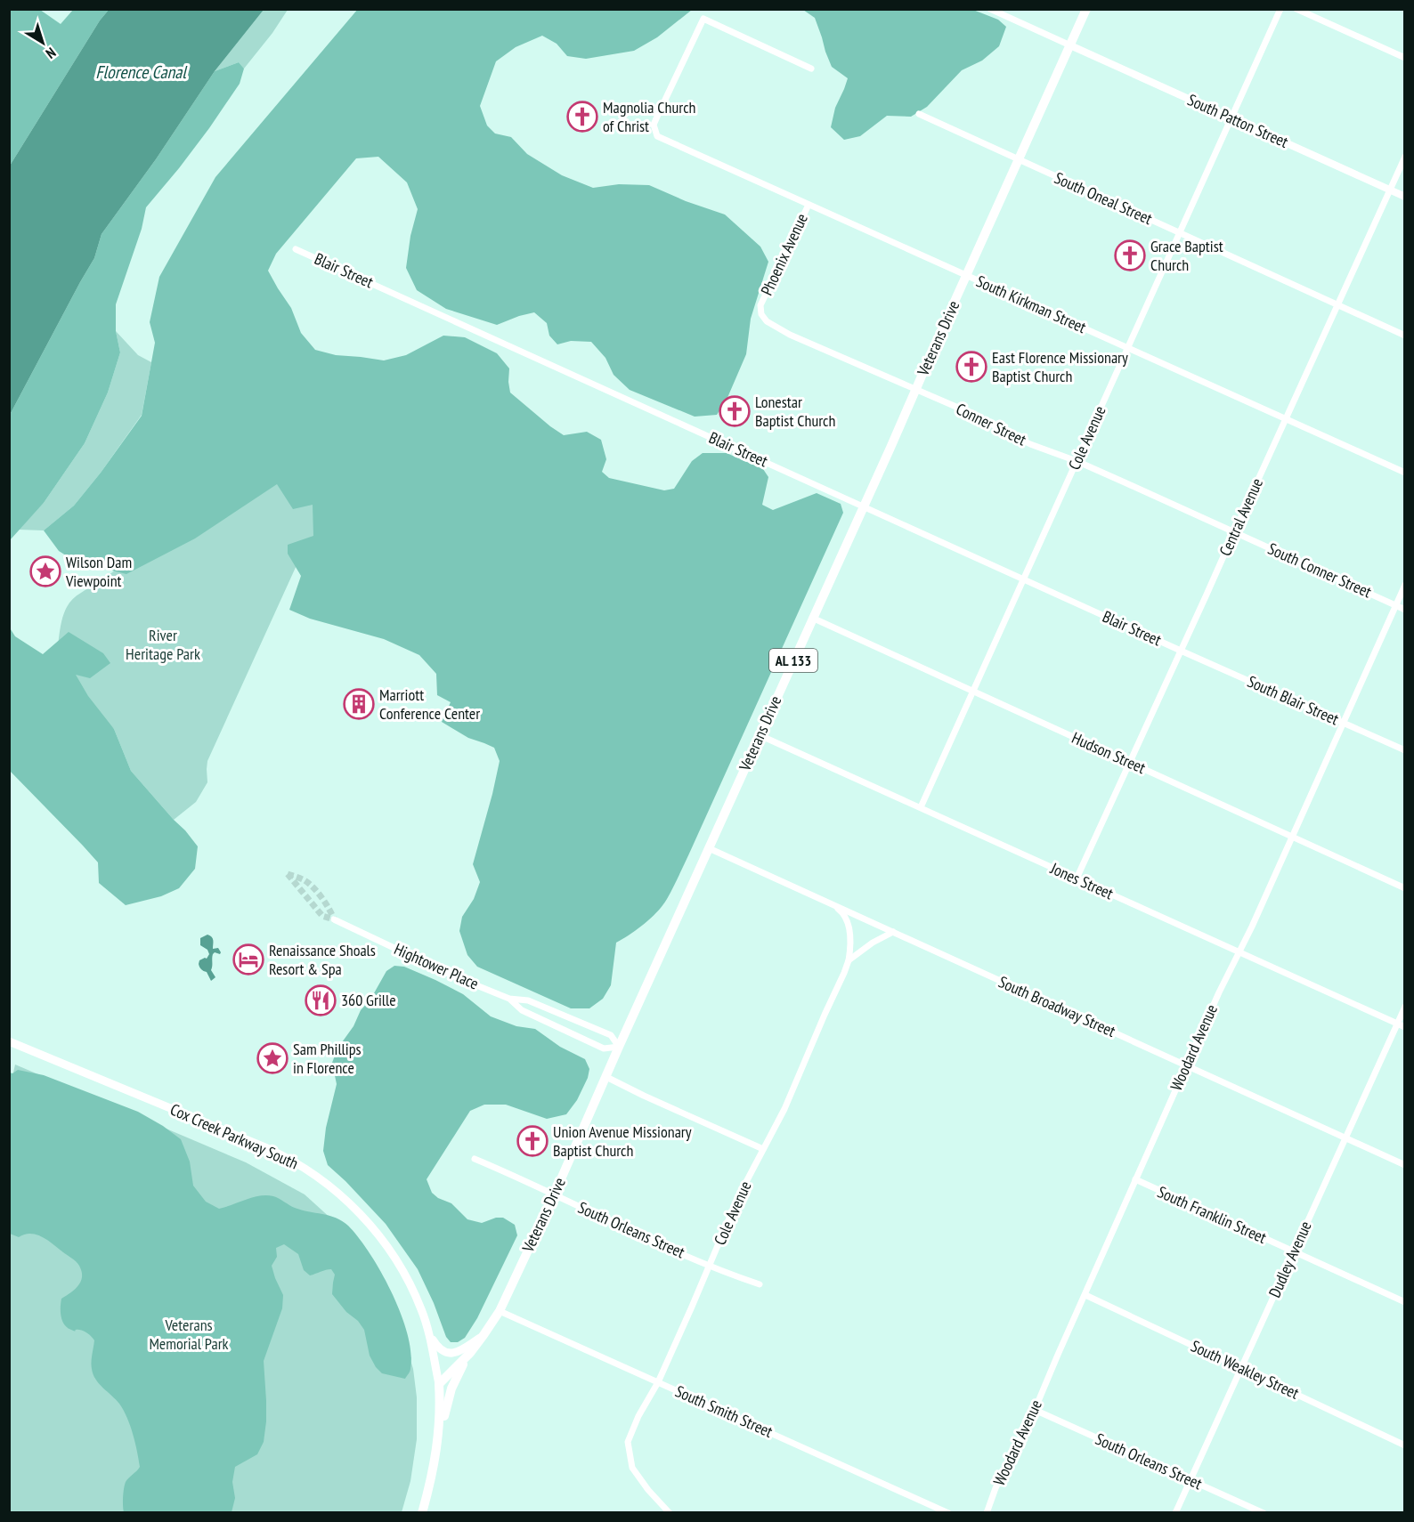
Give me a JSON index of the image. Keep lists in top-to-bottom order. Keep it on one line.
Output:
{"streets":{"main road":["Veterans Drive","AL 133","Cox Creek Parkway South"],"street":["South Patton Street","South Oneal Street","Phoenix Avenue","Blair Street","South Kirkman Street","Conner Street","Cole Avenue","Central Avenue","South Conner Street","South Blair Street","Hudson Street","Jones Street","Hightower Place","South Broadway Street","Woodard Avenue","South Franklin Street","South Orleans Street","Dudley Avenue","South Weakley Street","South Smith Street"]},"crossings":[["South Patton Street","Veterans Drive"],["South Patton Street","Cole Avenue"],["South Patton Street","Central Avenue"],["South Oneal Street","Veterans Drive"],["South Oneal Street","Cole Avenue"],["South Oneal Street","Central Avenue"],["Phoenix Avenue","South Kirkman Street"],["Phoenix Avenue","Conner Street"],["Blair Street","Veterans Drive"],["Blair Street","Cole Avenue"],["Blair Street","Central Avenue"],["Blair Street","South Blair Street"],["South Kirkman Street","Veterans Drive"],["South Kirkman Street","Cole Avenue"],["South Kirkman Street","Central Avenue"],["Veterans Drive","Conner Street"],["Veterans Drive","Hudson Street"],["Veterans Drive","Jones Street"],["Veterans Drive","Hightower Place"],["Veterans Drive","South Broadway Street"],["Veterans Drive","Cox Creek Parkway South"],["Veterans Drive","South Orleans Street"],["Veterans Drive","South Smith Street"],["Conner Street","Cole Avenue"],["Conner Street","Central Avenue"],["Conner Street","South Conner Street"],["Cole Avenue","Hudson Street"],["Cole Avenue","Jones Street"],["Cole Avenue","South Broadway Street"],["Cole Avenue","South Orleans Street"],["Cole Avenue","South Smith Street"],["Central Avenue","South Conner Street"],["Central Avenue","South Blair Street"],["Central Avenue","Hudson Street"],["Central Avenue","Jones Street"],["South Conner Street","Woodard Avenue"],["South Blair Street","Woodard Avenue"],["Hudson Street","Woodard Avenue"],["Jones Street","Woodard Avenue"],["Jones Street","Dudley Avenue"],["South Broadway Street","Woodard Avenue"],["South Broadway Street","Dudley Avenue"],["Woodard Avenue","South Franklin Street"],["Woodard Avenue","South Orleans Street"],["Woodard Avenue","South Weakley Street"],["South Franklin Street","Dudley Avenue"],["South Orleans Street","Dudley Avenue"],["Dudley Avenue","South Weakley Street"]],"water":["Florence Canal"],"parks":["River Heritage Park","Veterans Memorial Park"],"places":{"church":["Magnolia Church of Christ","Grace Baptist Church","East Florence Missionary Baptist Church","Lonestar Baptist Church","Union Avenue Missionary Baptist Church"],"place":["Wilson Dam Viewpoint","Sam Phillips in Florence"],"building":["Marriott Conference Center"],"hotel":["Renaissance Shoals Resort & Spa"],"restaurant":["360 Grille"]},"north":"bottom right"}
